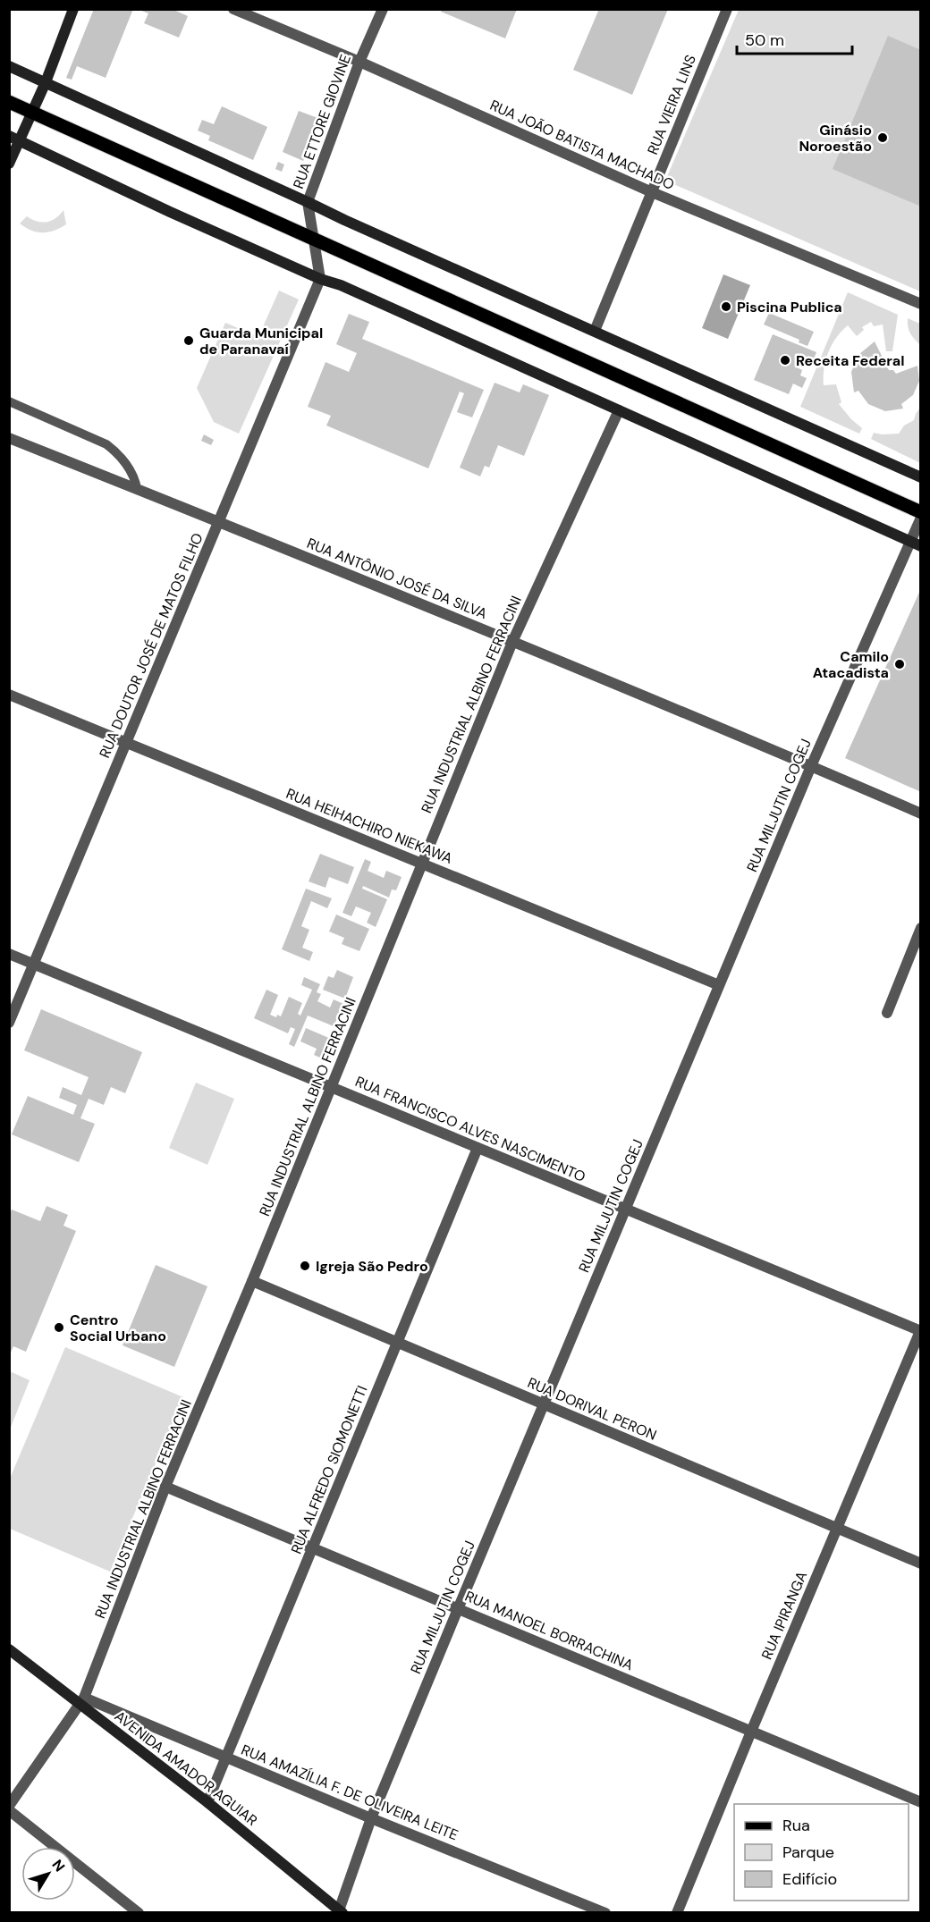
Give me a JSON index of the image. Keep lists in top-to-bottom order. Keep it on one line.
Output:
{"streets":{"street":["RUA VIEIRA LINS","RUA ETTORE GIOVINE","RUA JOÃO BATISTA MACHADO","RUA ANTÔNIO JOSÉ DA SILVA","RUA DOUTOR JOSÉ DE MATOS FILHO","RUA INDUSTRIAL ALBINO FERRACINI","RUA MILJUTIN COGEJ","RUA HEIHACHIRO NIEKAWA","RUA FRANCISCO ALVES NASCIMENTO","RUA DORIVAL PERON","RUA ALFREDO SIOMONETTI","RUA IPIRANGA","RUA MANOEL BORRACHINA","AVENIDA AMADOR AGUIAR","RUA AMAZÍLIA F. DE OLIVEIRA LEITE"]},"crossings":[["RUA VIEIRA LINS","RUA JOÃO BATISTA MACHADO"],["RUA ETTORE GIOVINE","RUA JOÃO BATISTA MACHADO"],["RUA ETTORE GIOVINE","RUA DOUTOR JOSÉ DE MATOS FILHO"],["RUA ANTÔNIO JOSÉ DA SILVA","RUA DOUTOR JOSÉ DE MATOS FILHO"],["RUA ANTÔNIO JOSÉ DA SILVA","RUA INDUSTRIAL ALBINO FERRACINI"],["RUA ANTÔNIO JOSÉ DA SILVA","RUA MILJUTIN COGEJ"],["RUA DOUTOR JOSÉ DE MATOS FILHO","RUA HEIHACHIRO NIEKAWA"],["RUA DOUTOR JOSÉ DE MATOS FILHO","RUA FRANCISCO ALVES NASCIMENTO"],["RUA INDUSTRIAL ALBINO FERRACINI","RUA HEIHACHIRO NIEKAWA"],["RUA INDUSTRIAL ALBINO FERRACINI","RUA FRANCISCO ALVES NASCIMENTO"],["RUA INDUSTRIAL ALBINO FERRACINI","RUA DORIVAL PERON"],["RUA INDUSTRIAL ALBINO FERRACINI","RUA MANOEL BORRACHINA"],["RUA INDUSTRIAL ALBINO FERRACINI","AVENIDA AMADOR AGUIAR"],["RUA INDUSTRIAL ALBINO FERRACINI","RUA AMAZÍLIA F. DE OLIVEIRA LEITE"],["RUA MILJUTIN COGEJ","RUA HEIHACHIRO NIEKAWA"],["RUA MILJUTIN COGEJ","RUA FRANCISCO ALVES NASCIMENTO"],["RUA MILJUTIN COGEJ","RUA DORIVAL PERON"],["RUA MILJUTIN COGEJ","RUA MANOEL BORRACHINA"],["RUA MILJUTIN COGEJ","AVENIDA AMADOR AGUIAR"],["RUA MILJUTIN COGEJ","RUA AMAZÍLIA F. DE OLIVEIRA LEITE"],["RUA FRANCISCO ALVES NASCIMENTO","RUA ALFREDO SIOMONETTI"],["RUA FRANCISCO ALVES NASCIMENTO","RUA IPIRANGA"],["RUA DORIVAL PERON","RUA ALFREDO SIOMONETTI"],["RUA DORIVAL PERON","RUA IPIRANGA"],["RUA ALFREDO SIOMONETTI","RUA MANOEL BORRACHINA"],["RUA ALFREDO SIOMONETTI","AVENIDA AMADOR AGUIAR"],["RUA ALFREDO SIOMONETTI","RUA AMAZÍLIA F. DE OLIVEIRA LEITE"],["RUA IPIRANGA","RUA MANOEL BORRACHINA"],["AVENIDA AMADOR AGUIAR","RUA AMAZÍLIA F. DE OLIVEIRA LEITE"]],"places":["Ginásio Noroestão","Piscina Publica","Guarda Municipal de Paranavaí","Receita Federal","Camilo Atacadista","Igreja São Pedro","Centro Social Urbano"],"legend":["Rua","Parque","Edifício"],"scale_bar":"50 m","north":"top right"}
